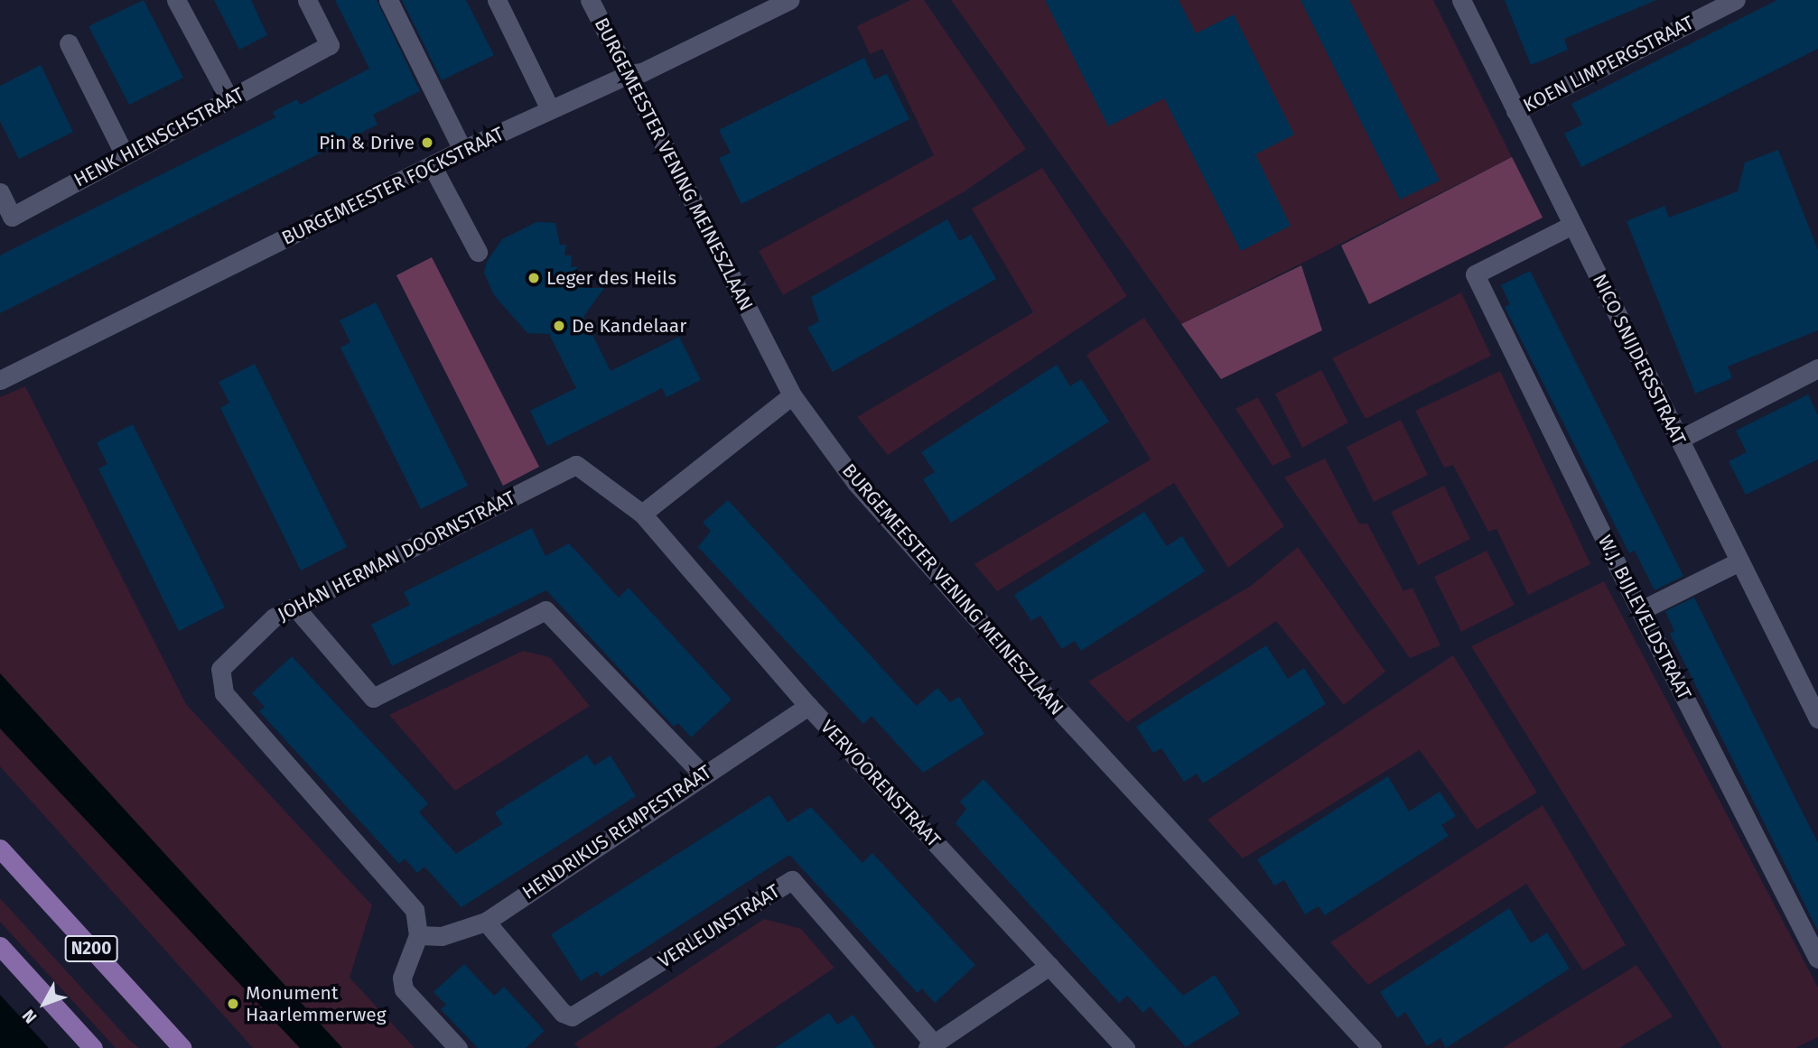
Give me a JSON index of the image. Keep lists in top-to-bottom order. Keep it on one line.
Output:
{"streets":{"main road":["N200"],"street":["KOEN LIMPERGSTRAAT","HENK HIENSCHSTRAAT","BURGEMEESTER VENING MEINESZLAAN","BURGEMEESTER FOCKSTRAAT","NICO SNIJDERSSTRAAT","JOHAN HERMAN DOORNSTRAAT","W.J. BIJLEVELDSTRAAT","VERVOORENSTRAAT","HENDRIKUS REMPESTRAAT","VERLEUNSTRAAT"]},"crossings":[["KOEN LIMPERGSTRAAT","NICO SNIJDERSSTRAAT"],["BURGEMEESTER VENING MEINESZLAAN","BURGEMEESTER FOCKSTRAAT"],["NICO SNIJDERSSTRAAT","W.J. BIJLEVELDSTRAAT"],["JOHAN HERMAN DOORNSTRAAT","VERVOORENSTRAAT"],["JOHAN HERMAN DOORNSTRAAT","HENDRIKUS REMPESTRAAT"],["VERVOORENSTRAAT","HENDRIKUS REMPESTRAAT"],["HENDRIKUS REMPESTRAAT","VERLEUNSTRAAT"]],"places":["Pin & Drive","Leger des Heils","De Kandelaar","Monument Haarlemmerweg"],"north":"bottom left"}
